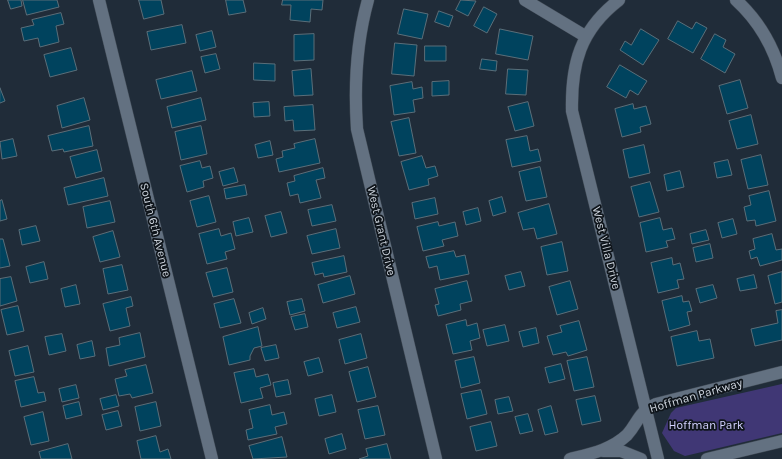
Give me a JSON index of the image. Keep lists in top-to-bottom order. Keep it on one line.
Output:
{"streets":{"street":["South 6th Avenue","West Grant Drive","West Villa Drive","Hoffman Parkway"]},"crossings":[["West Villa Drive","Hoffman Parkway"]],"parks":["Hoffman Park"]}
